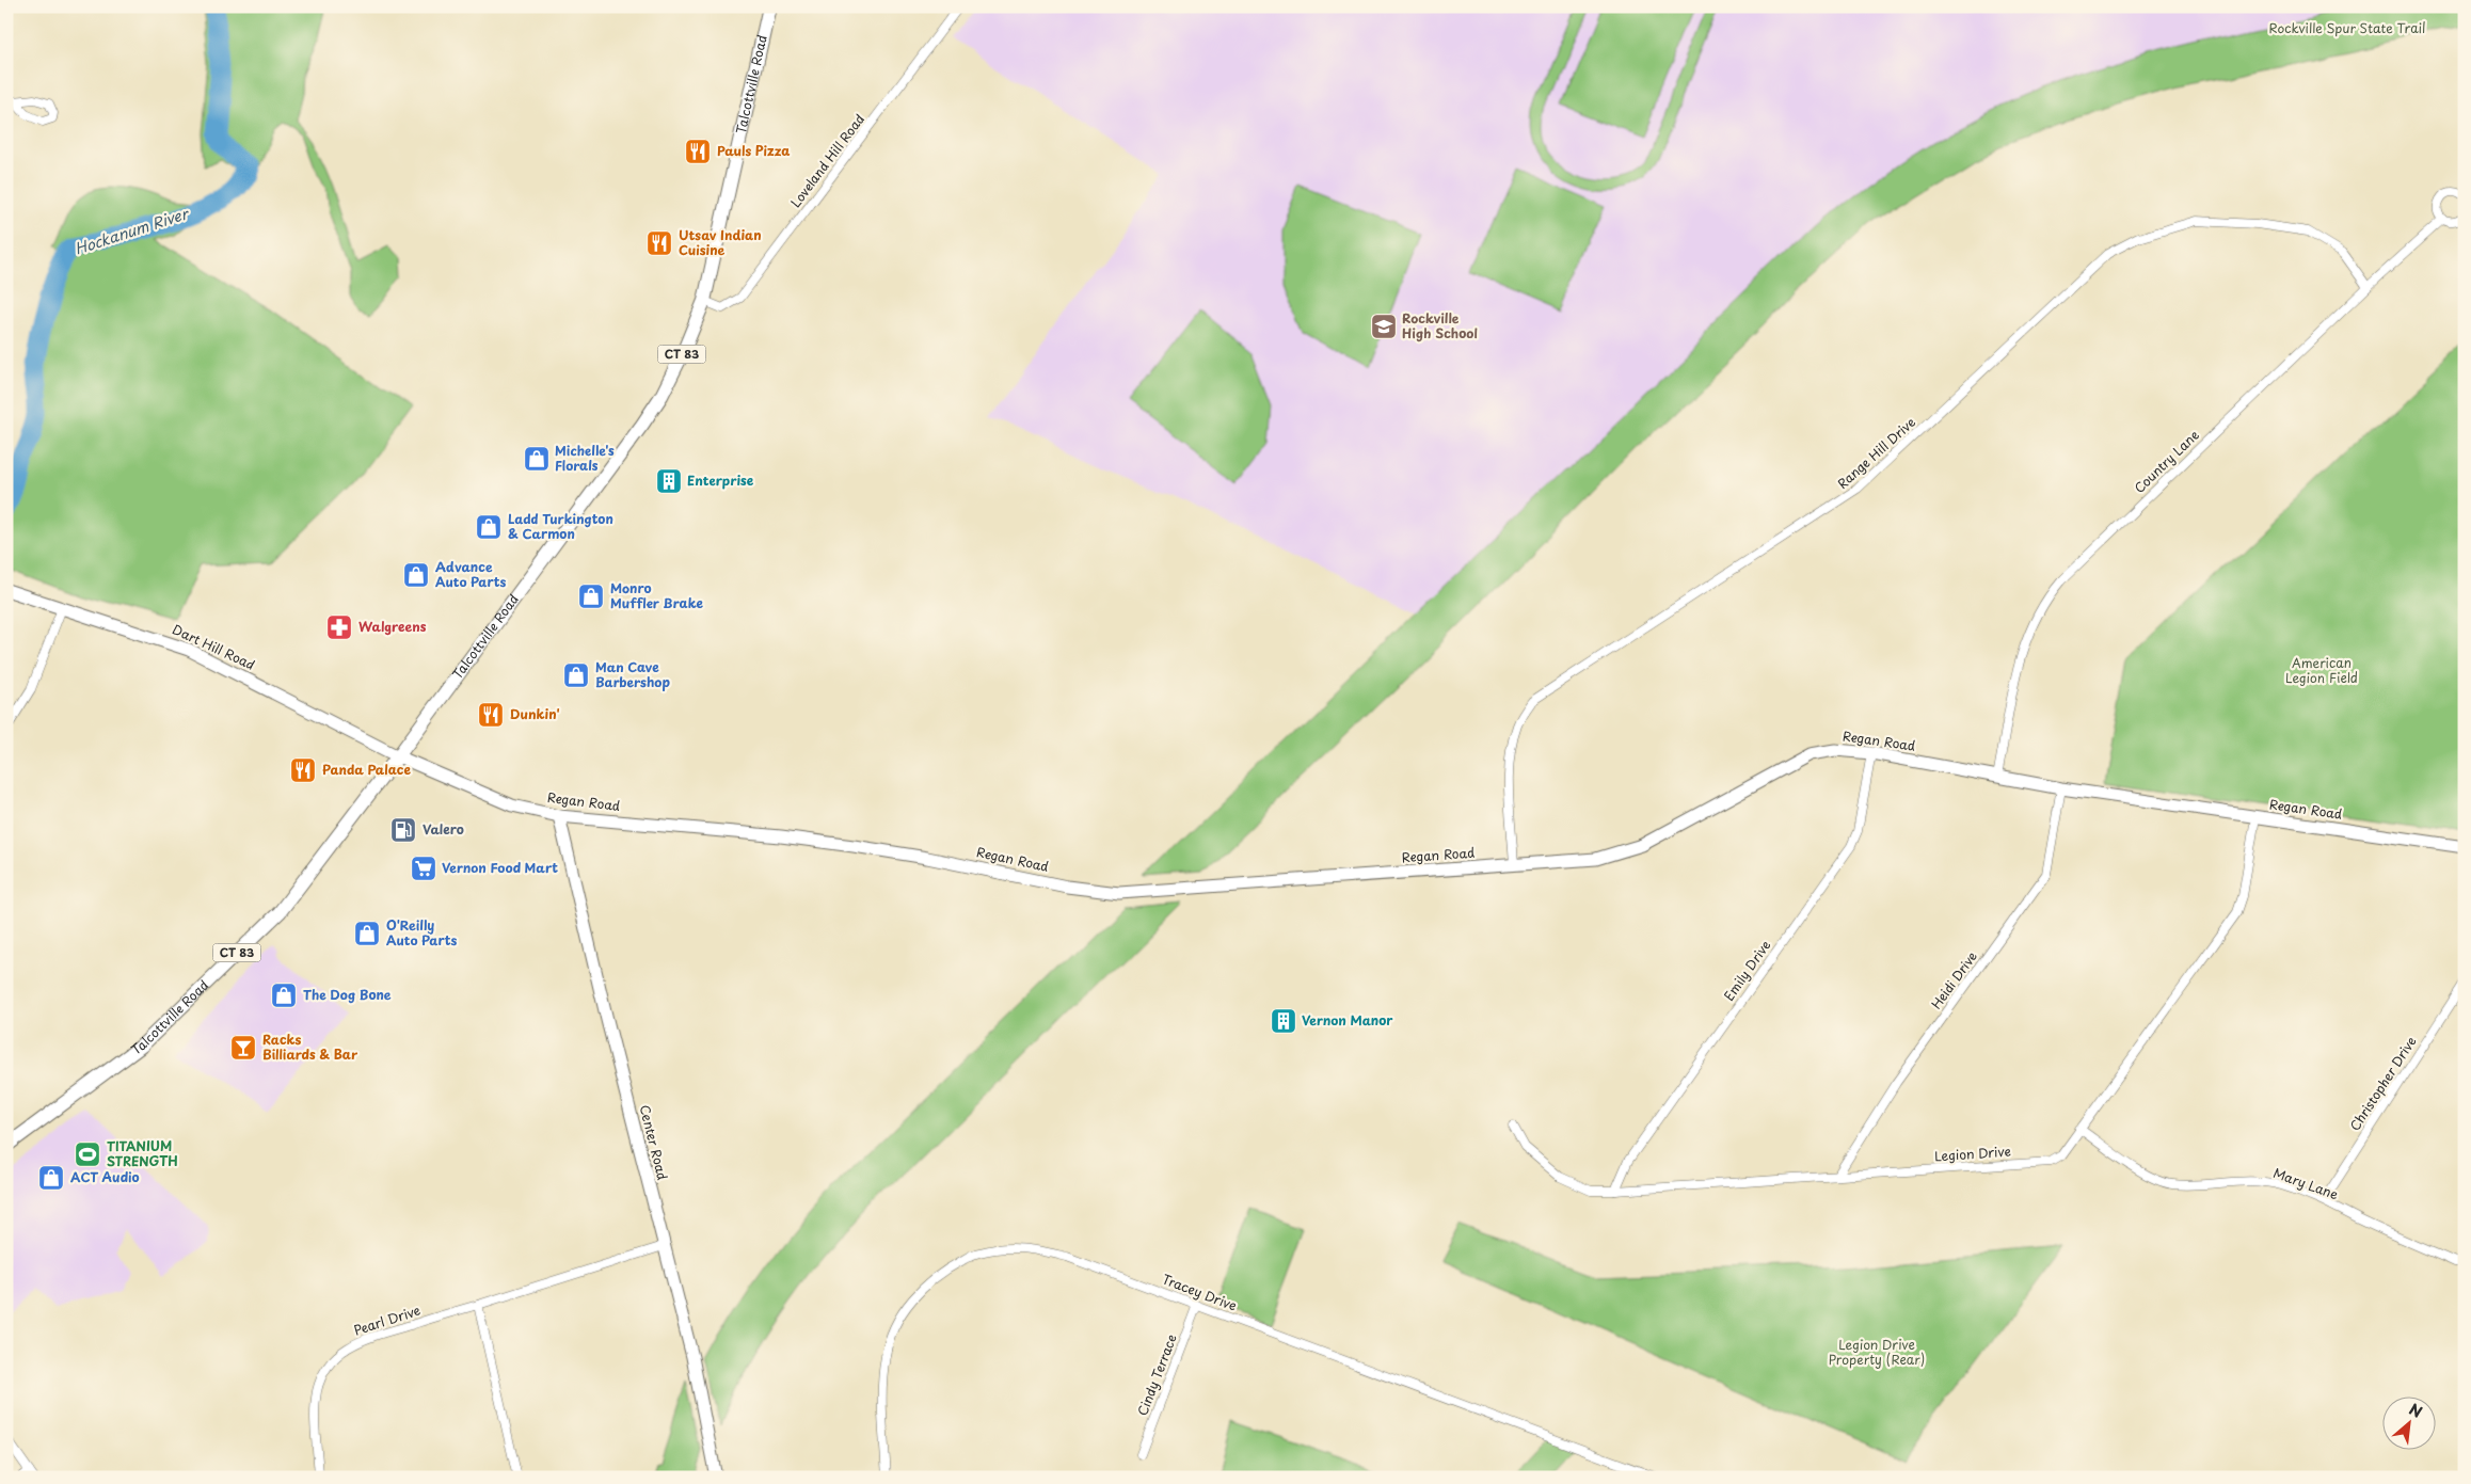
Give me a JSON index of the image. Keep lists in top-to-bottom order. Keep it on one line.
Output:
{"streets":{"main road":["Talcottville Road","CT 83"],"street":["Loveland Hill Road","Range Hill Drive","Country Lane","Dart Hill Road","Regan Road","Emily Drive","Heidi Drive","Christopher Drive","Center Road","Legion Drive","Mary Lane","Tracey Drive","Pearl Drive","Cindy Terrace"]},"crossings":[["Talcottville Road","Loveland Hill Road"],["Talcottville Road","Dart Hill Road"],["Talcottville Road","Regan Road"],["Range Hill Drive","Country Lane"],["Range Hill Drive","Regan Road"],["Country Lane","Regan Road"],["Dart Hill Road","Regan Road"],["Regan Road","Emily Drive"],["Regan Road","Heidi Drive"],["Regan Road","Center Road"],["Regan Road","Legion Drive"],["Emily Drive","Legion Drive"],["Heidi Drive","Legion Drive"],["Christopher Drive","Mary Lane"],["Center Road","Pearl Drive"],["Legion Drive","Mary Lane"],["Tracey Drive","Cindy Terrace"]],"water":["Hockanum River"],"parks":["Rockville Spur State Trail","American Legion Field","Legion Drive Property (Rear)"],"places":{"restaurant":["Pauls Pizza","Utsav Indian Cuisine","Dunkin'","Panda Palace"],"school or university":["Rockville High School"],"shop":["Michelle's Florals","Ladd Turkington & Carmon","Advance Auto Parts","Monro Muffler Brake","Man Cave Barbershop","O'Reilly Auto Parts","The Dog Bone","ACT Audio"],"building":["Enterprise","Vernon Manor"],"pharmacy":["Walgreens"],"fuel station":["Valero"],"supermarket":["Vernon Food Mart"],"bar":["Racks Billiards & Bar"],"sports":["TITANIUM STRENGTH"]},"north":"top right"}
